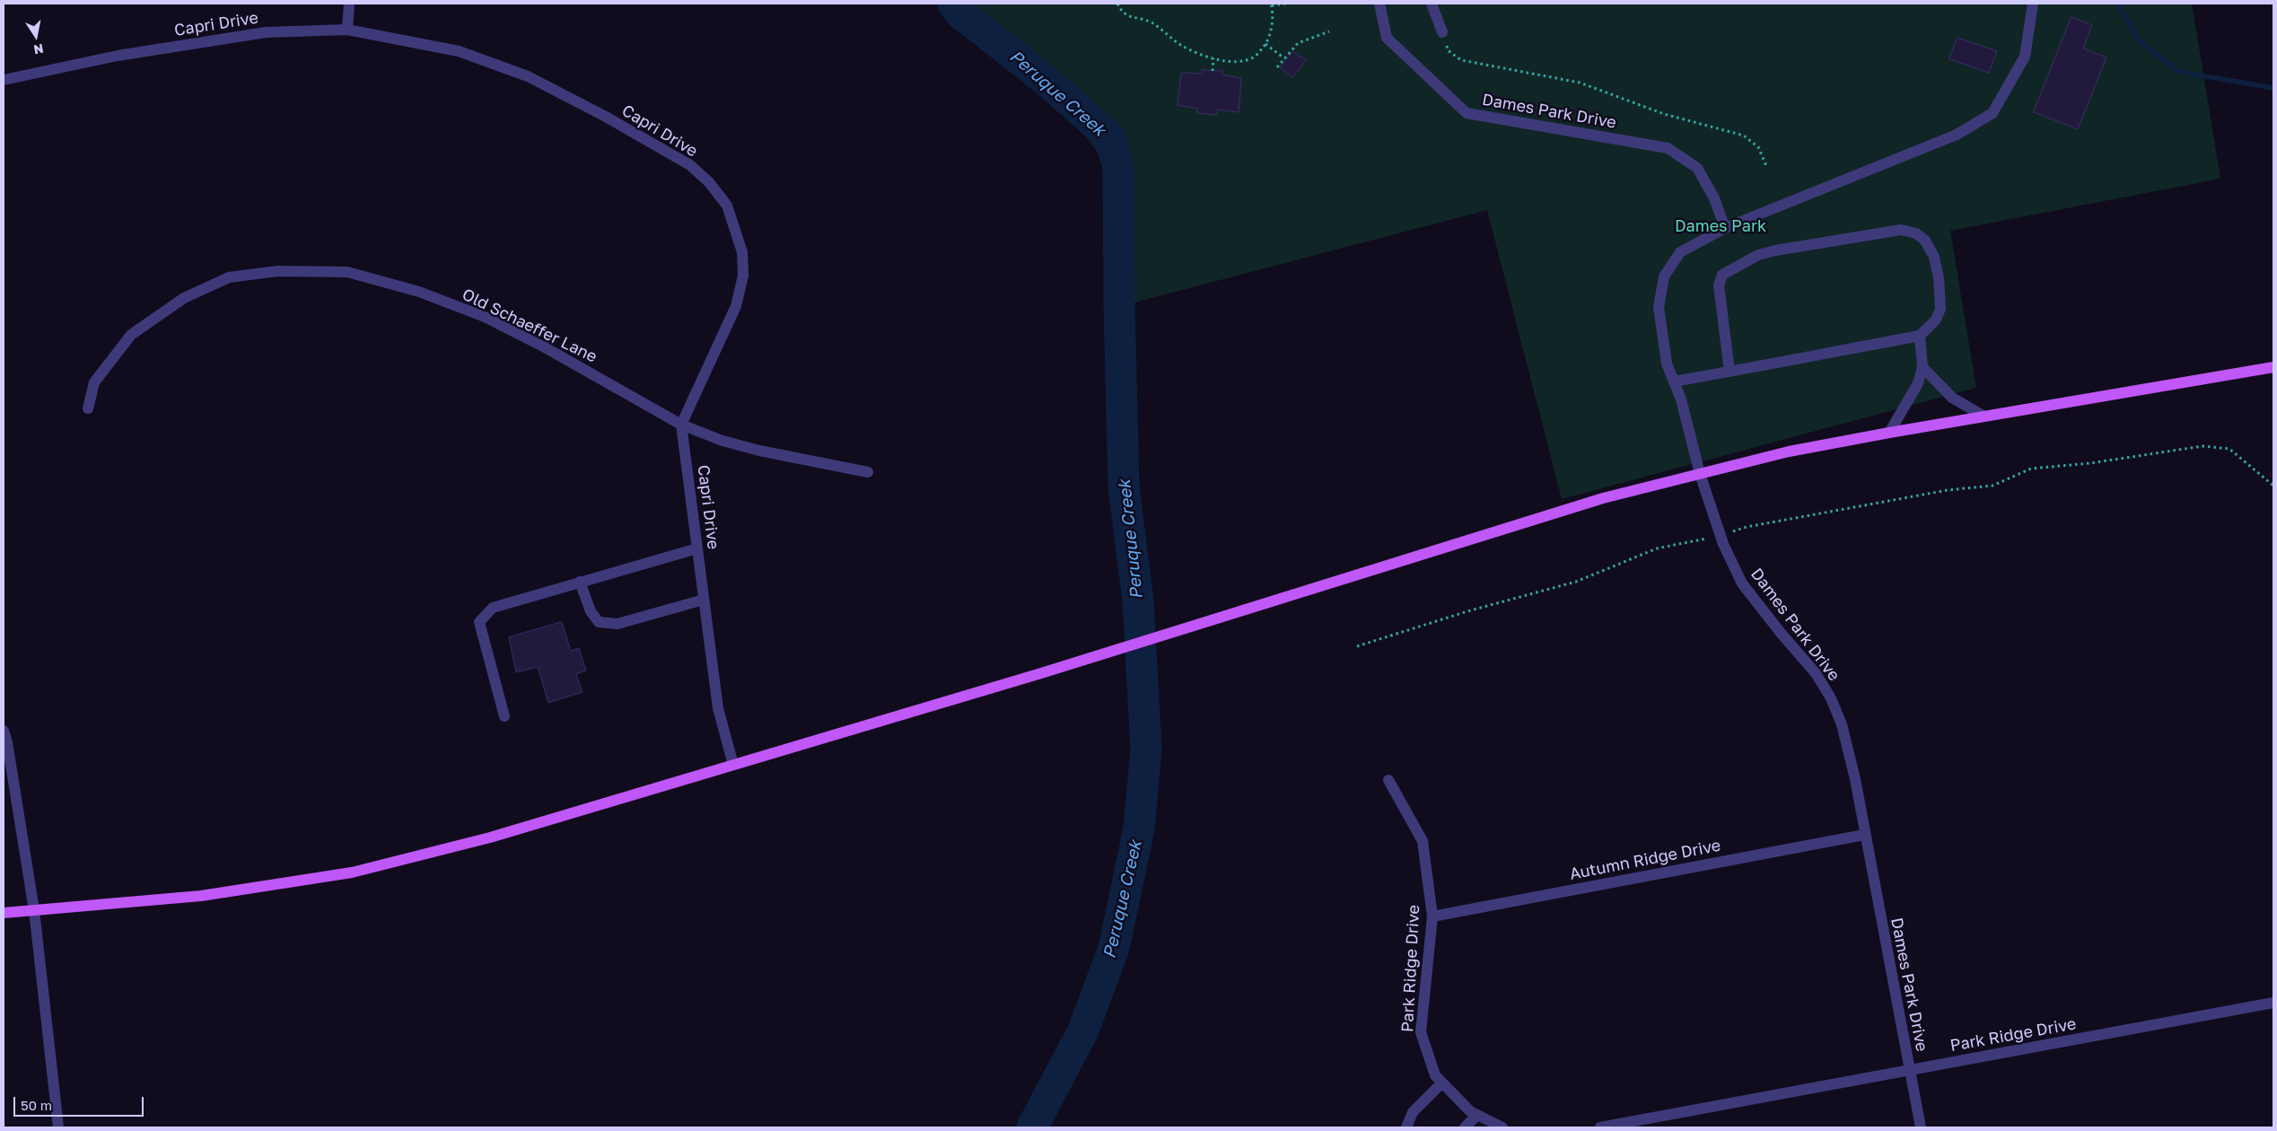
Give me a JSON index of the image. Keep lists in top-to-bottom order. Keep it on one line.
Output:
{"streets":{"street":["Capri Drive","Dames Park Drive","Old Schaeffer Lane","Autumn Ridge Drive","Park Ridge Drive"]},"crossings":[["Capri Drive","Old Schaeffer Lane"],["Dames Park Drive","Autumn Ridge Drive"],["Dames Park Drive","Park Ridge Drive"],["Autumn Ridge Drive","Park Ridge Drive"]],"water":["Peruque Creek"],"parks":["Dames Park"],"scale_bar":"50 m","north":"bottom"}
